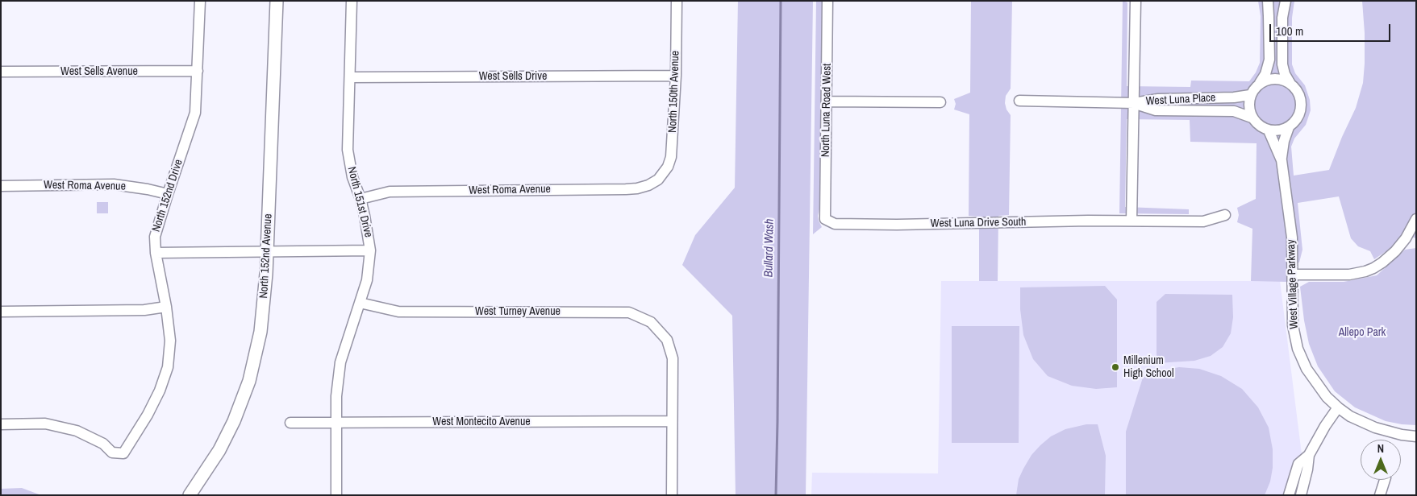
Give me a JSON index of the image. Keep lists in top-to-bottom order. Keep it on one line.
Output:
{"streets":{"street":["West Sells Avenue","West Sells Drive","North 150th Avenue","West Luna Place","North Luna Road West","West Roma Avenue","North 152nd Drive","North 151st Drive","West Luna Drive South","North 152nd Avenue","West Village Parkway","West Turney Avenue","West Montecito Avenue"]},"crossings":[["West Sells Avenue","North 152nd Drive"],["West Sells Drive","North 150th Avenue"],["West Sells Drive","North 151st Drive"],["North 150th Avenue","West Roma Avenue"],["West Luna Place","West Village Parkway"],["North Luna Road West","West Luna Drive South"],["West Roma Avenue","North 152nd Drive"],["West Roma Avenue","North 151st Drive"],["North 151st Drive","West Turney Avenue"],["North 151st Drive","West Montecito Avenue"],["West Turney Avenue","West Montecito Avenue"]],"water":["Bullard Wash"],"parks":["Allepo Park"],"places":["Millenium High School"],"scale_bar":"100 m","north":"top"}
